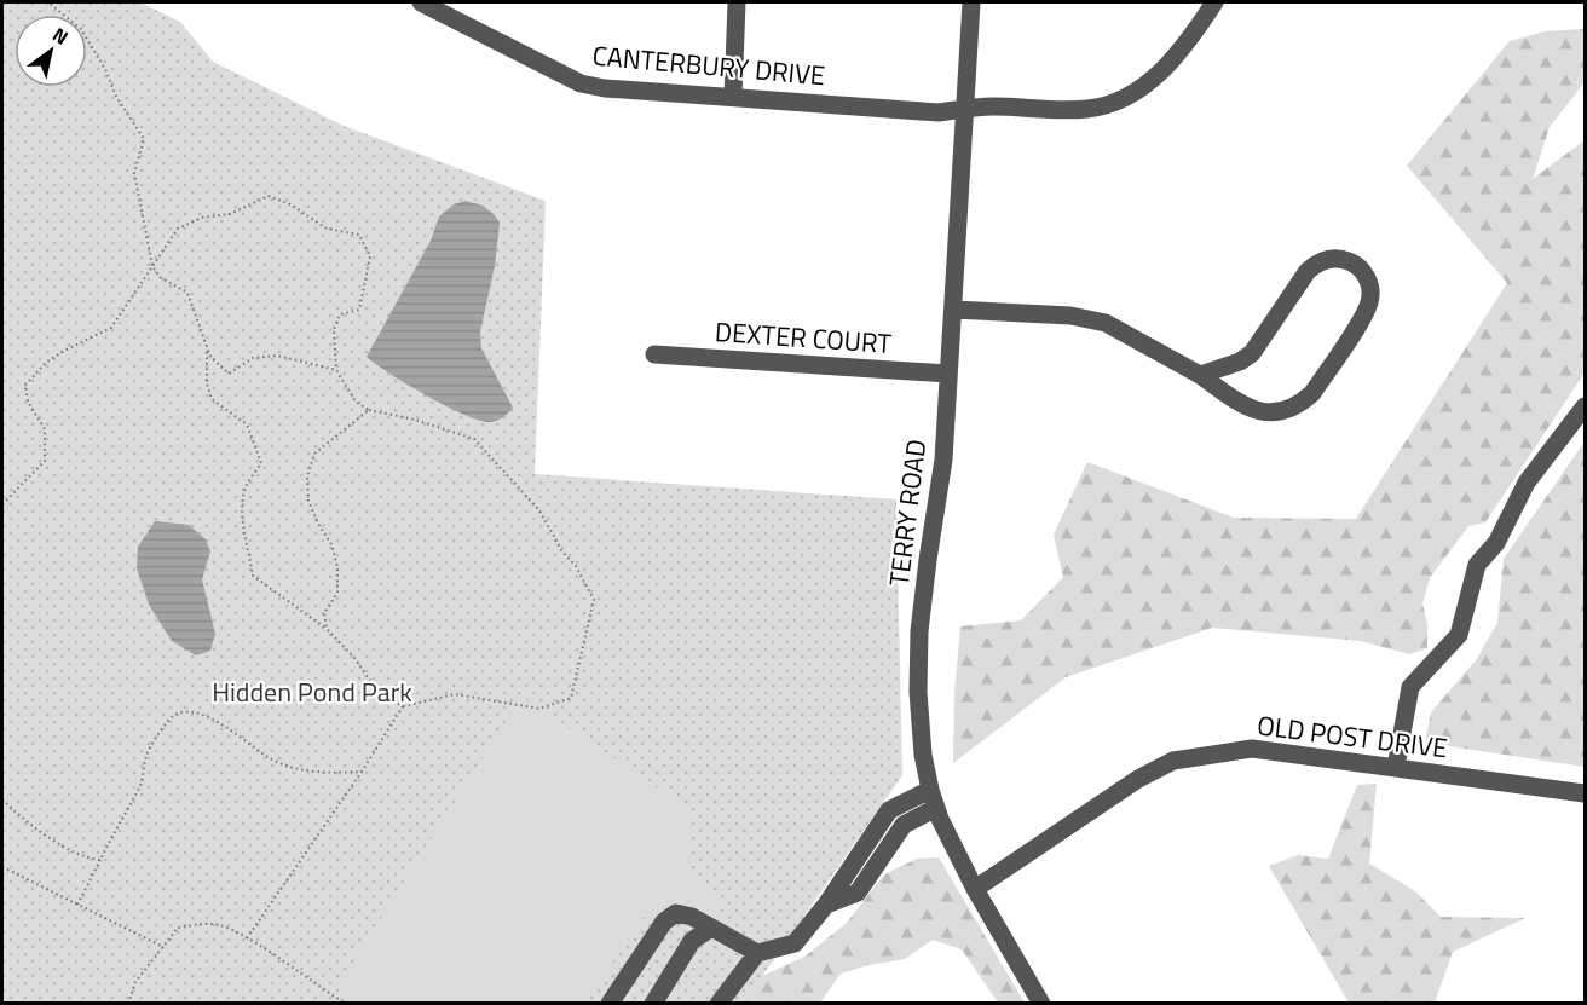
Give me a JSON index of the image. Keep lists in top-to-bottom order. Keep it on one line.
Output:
{"streets":{"street":["CANTERBURY DRIVE","DEXTER COURT","TERRY ROAD","OLD POST DRIVE"]},"crossings":[["CANTERBURY DRIVE","TERRY ROAD"],["DEXTER COURT","TERRY ROAD"],["TERRY ROAD","OLD POST DRIVE"]],"parks":["Hidden Pond Park"],"north":"top right"}
